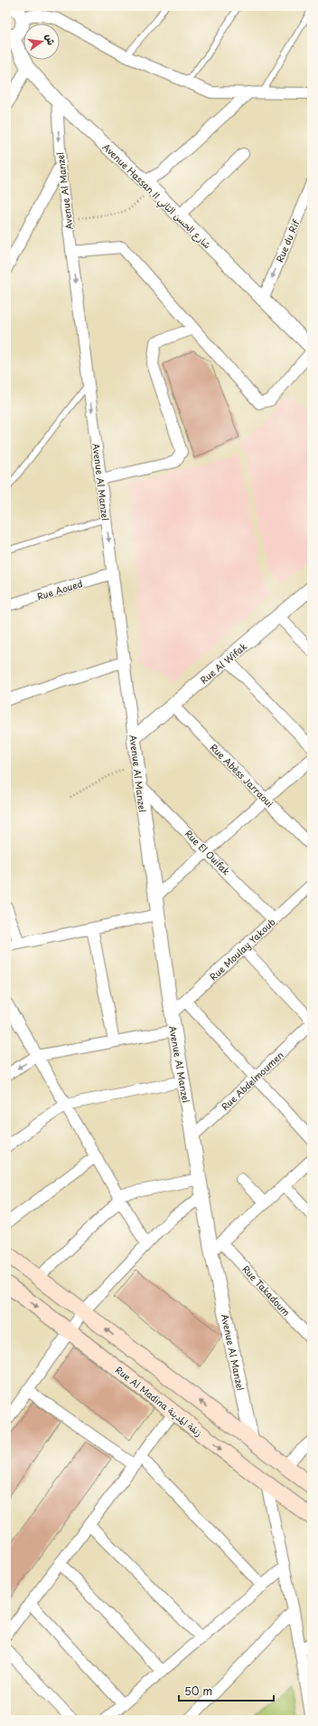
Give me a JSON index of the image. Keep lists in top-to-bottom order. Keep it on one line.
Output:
{"streets":{"main road":["Rue Al Madina زنقة المدينة"],"street":["Avenue Al Manzel","Avenue Hassan II شارع الحسن الثاني","Rue du Rif","Rue Aoued","Rue Al Wifak","Rue Abèss Jarraoui","Rue El Ouifak","Rue Moulay Yakoub","Rue Abdelmoumen","Rue Takadoum"]},"crossings":[["Avenue Al Manzel","Avenue Hassan II شارع الحسن الثاني"],["Avenue Al Manzel","Rue Aoued"],["Avenue Al Manzel","Rue Al Wifak"],["Avenue Al Manzel","Rue El Ouifak"],["Avenue Al Manzel","Rue Moulay Yakoub"],["Avenue Al Manzel","Rue Abdelmoumen"],["Avenue Hassan II شارع الحسن الثاني","Rue du Rif"],["Rue Al Wifak","Rue Abèss Jarraoui"],["Rue El Ouifak","Rue Moulay Yakoub"]],"scale_bar":"50 m","north":"right"}
